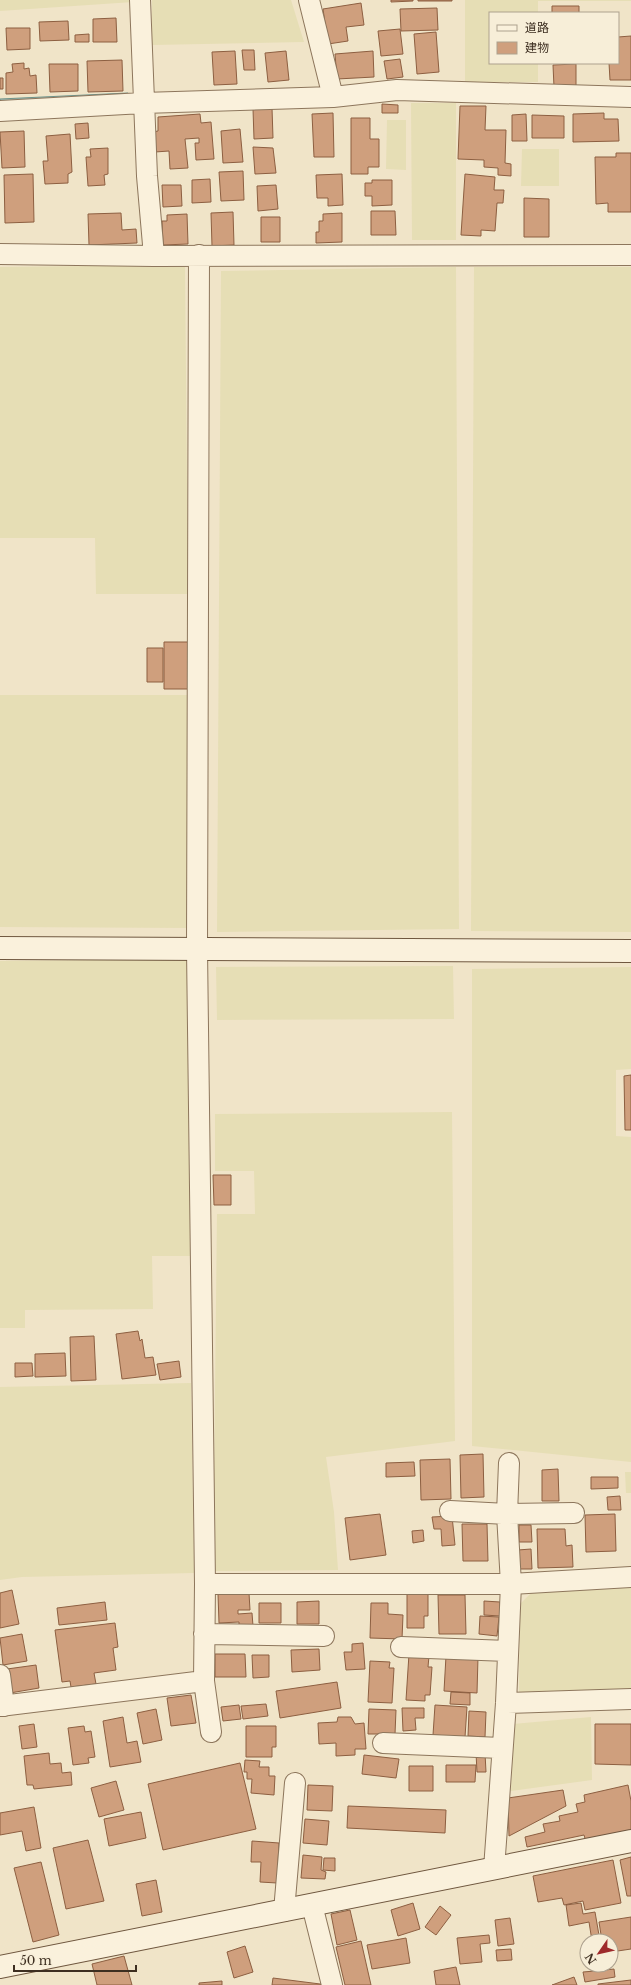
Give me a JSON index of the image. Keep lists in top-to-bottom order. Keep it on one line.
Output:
{"legend":["道路","建物"],"scale_bar":"50 m","north":"bottom left"}
